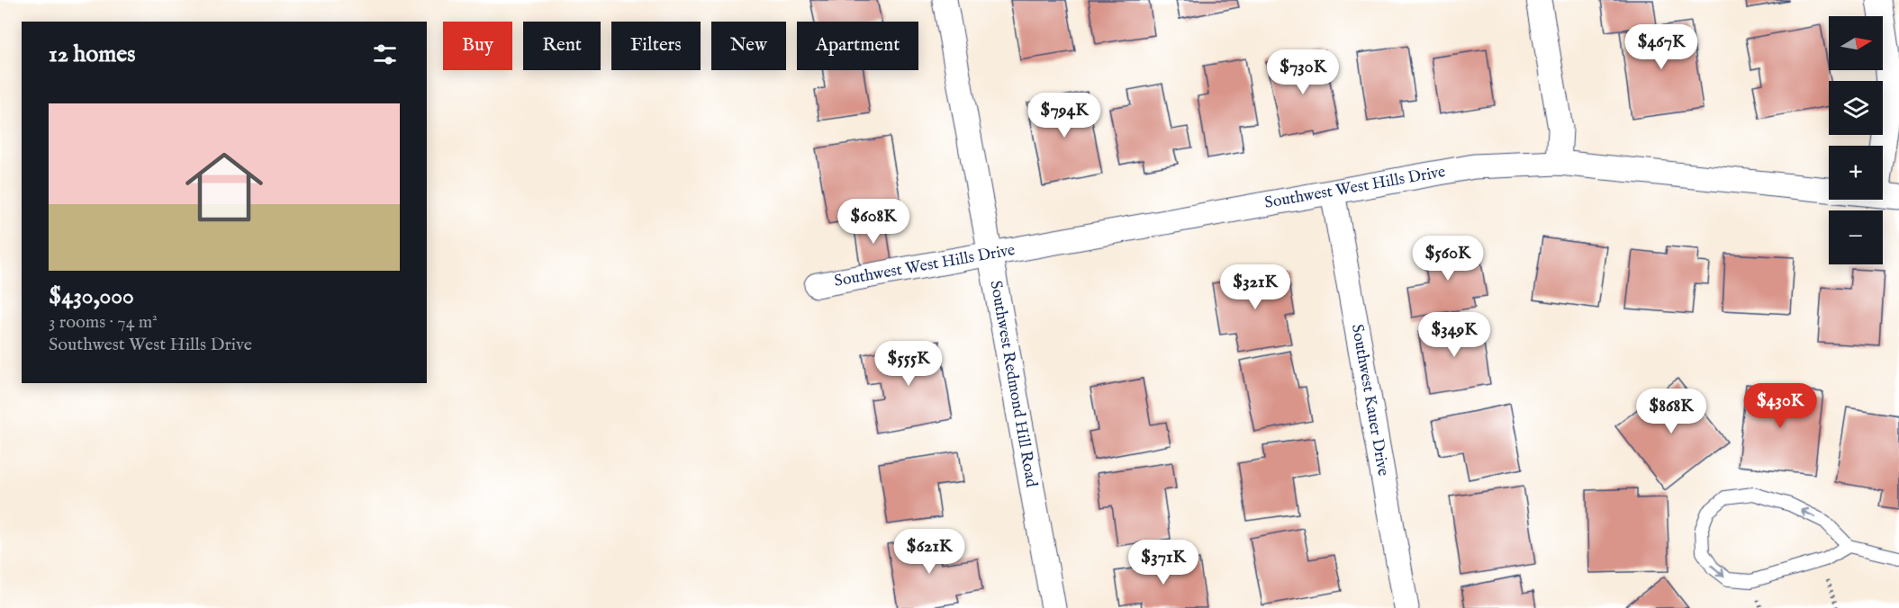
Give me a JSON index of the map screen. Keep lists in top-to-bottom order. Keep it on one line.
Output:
{"streets":{"street":["Southwest West Hills Drive","Southwest Redmond Hill Road","Southwest Kauer Drive"]},"crossings":[["Southwest West Hills Drive","Southwest Redmond Hill Road"],["Southwest West Hills Drive","Southwest Kauer Drive"]],"north":"right","page":{"map_buttons":["+","−"],"chip":["Buy","Rent","Filters","New","Apartment"],"heading":"12 homes","price":["$467K","$730K","$794K","$608K","$560K","$321K","$349K","$555K","$430K","$868K","$621K","$371K"],"list":[{"name":"$430,000","note":"3 rooms · 74 m² · Southwest West Hills Drive"}]}}
